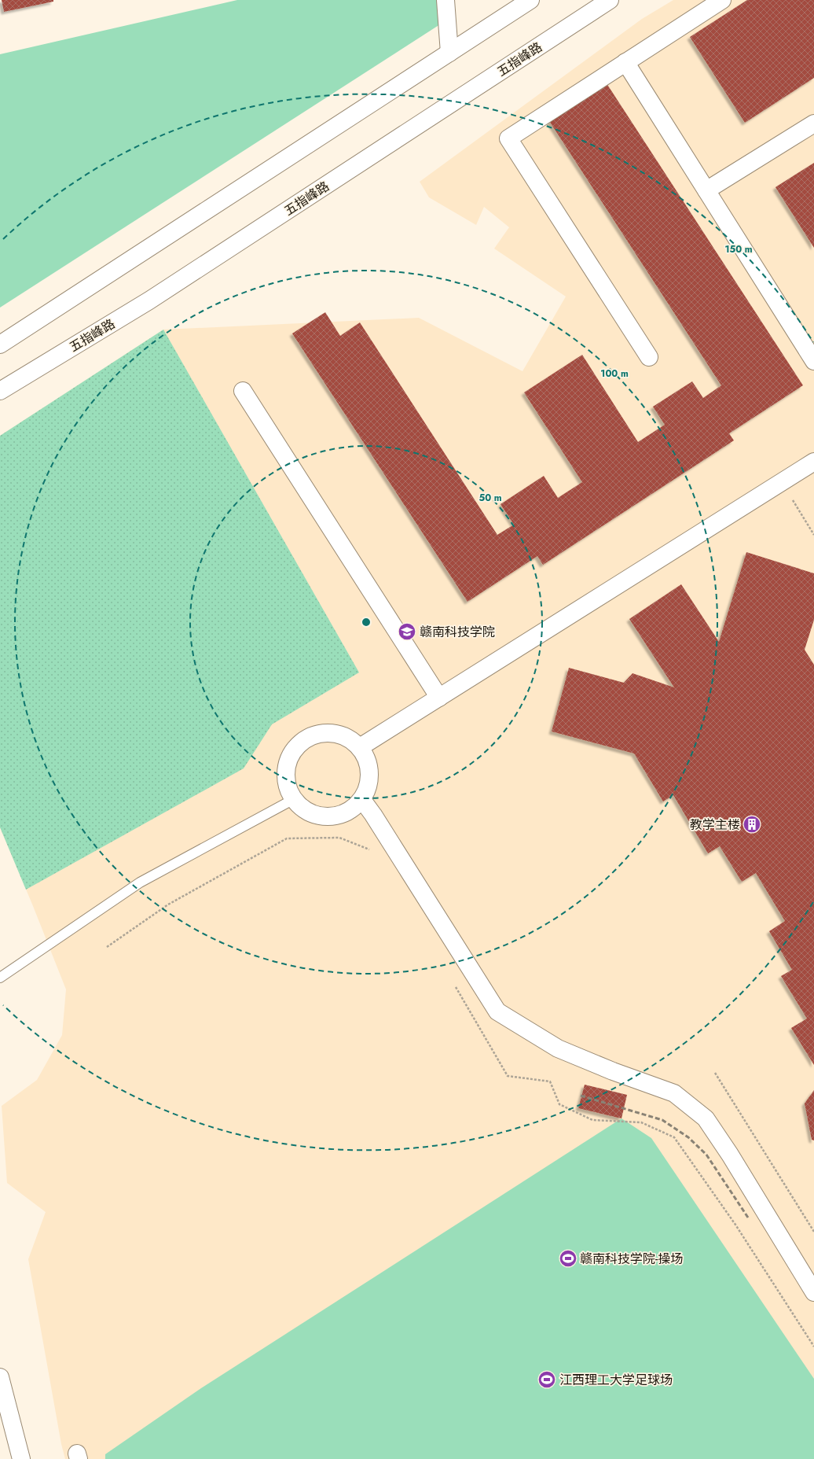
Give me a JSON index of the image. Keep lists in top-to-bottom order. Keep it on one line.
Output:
{"streets":{"street":["五指峰路"]},"places":{"school or university":["赣南科技学院"],"building":["教学主楼"],"sports":["赣南科技学院-操场","江西理工大学足球场"]},"rings":["150 m","100 m","50 m"]}
